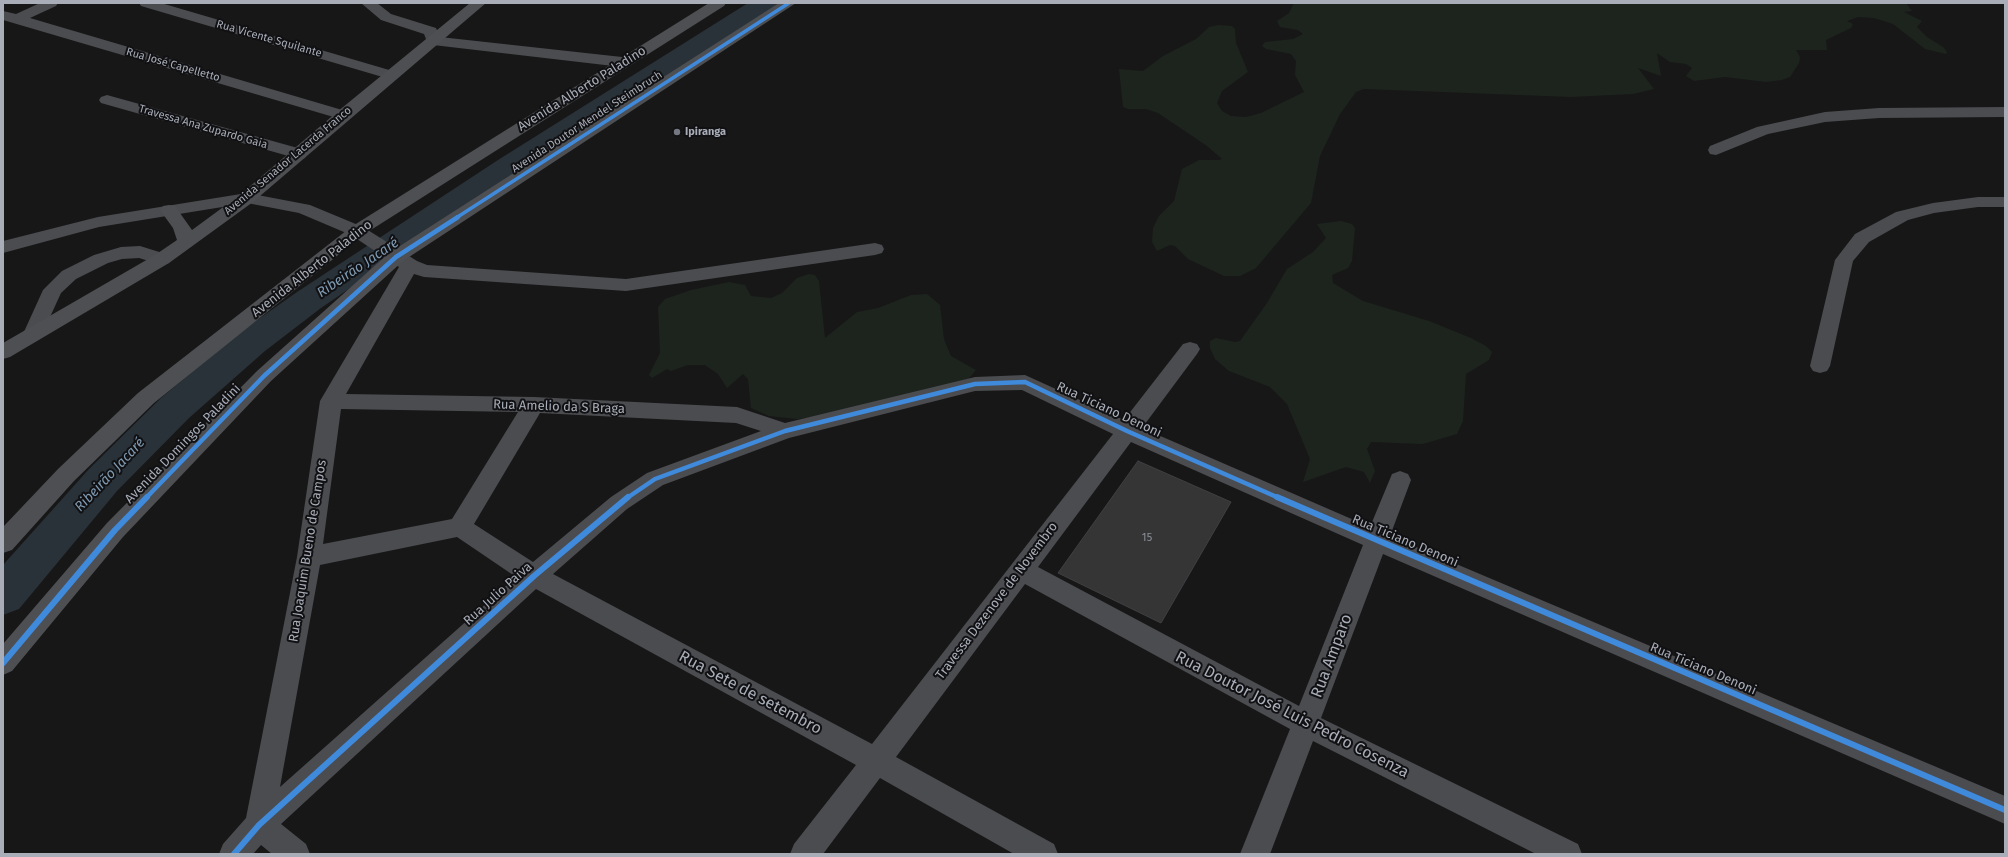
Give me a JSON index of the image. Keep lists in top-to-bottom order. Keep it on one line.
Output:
{"streets":{"main road":["Avenida Alberto Paladino","Avenida Doutor Mendel Steimbruch","Avenida Senador Lacerda Franco","Avenida Domingos Paladini"],"street":["Rua Vicente Squilante","Rua José Capelletto","Travessa Ana Zupardo Gaia","Rua Amelio da S Braga","Rua Ticiano Denoni","Rua Joaquim Bueno de Campos","Rua Julio Paiva","Travessa Dezenove de Novembro","Rua Amparo","Rua Sete de setembro","Rua Doutor José Luis Pedro Cosenza"]},"crossings":[["Rua Vicente Squilante","Avenida Senador Lacerda Franco"],["Rua José Capelletto","Avenida Senador Lacerda Franco"],["Avenida Doutor Mendel Steimbruch","Avenida Domingos Paladini"],["Avenida Doutor Mendel Steimbruch","Rua Joaquim Bueno de Campos"],["Travessa Ana Zupardo Gaia","Avenida Senador Lacerda Franco"],["Rua Amelio da S Braga","Rua Ticiano Denoni"],["Rua Amelio da S Braga","Rua Joaquim Bueno de Campos"],["Rua Amelio da S Braga","Rua Julio Paiva"],["Rua Ticiano Denoni","Rua Julio Paiva"],["Rua Ticiano Denoni","Travessa Dezenove de Novembro"],["Rua Ticiano Denoni","Rua Amparo"],["Avenida Domingos Paladini","Rua Joaquim Bueno de Campos"],["Rua Joaquim Bueno de Campos","Rua Julio Paiva"],["Rua Julio Paiva","Rua Sete de setembro"],["Travessa Dezenove de Novembro","Rua Sete de setembro"],["Travessa Dezenove de Novembro","Rua Doutor José Luis Pedro Cosenza"],["Rua Amparo","Rua Doutor José Luis Pedro Cosenza"]],"water":["Ribeirão Jacaré"],"places":["Ipiranga"],"house_numbers":["15"]}
